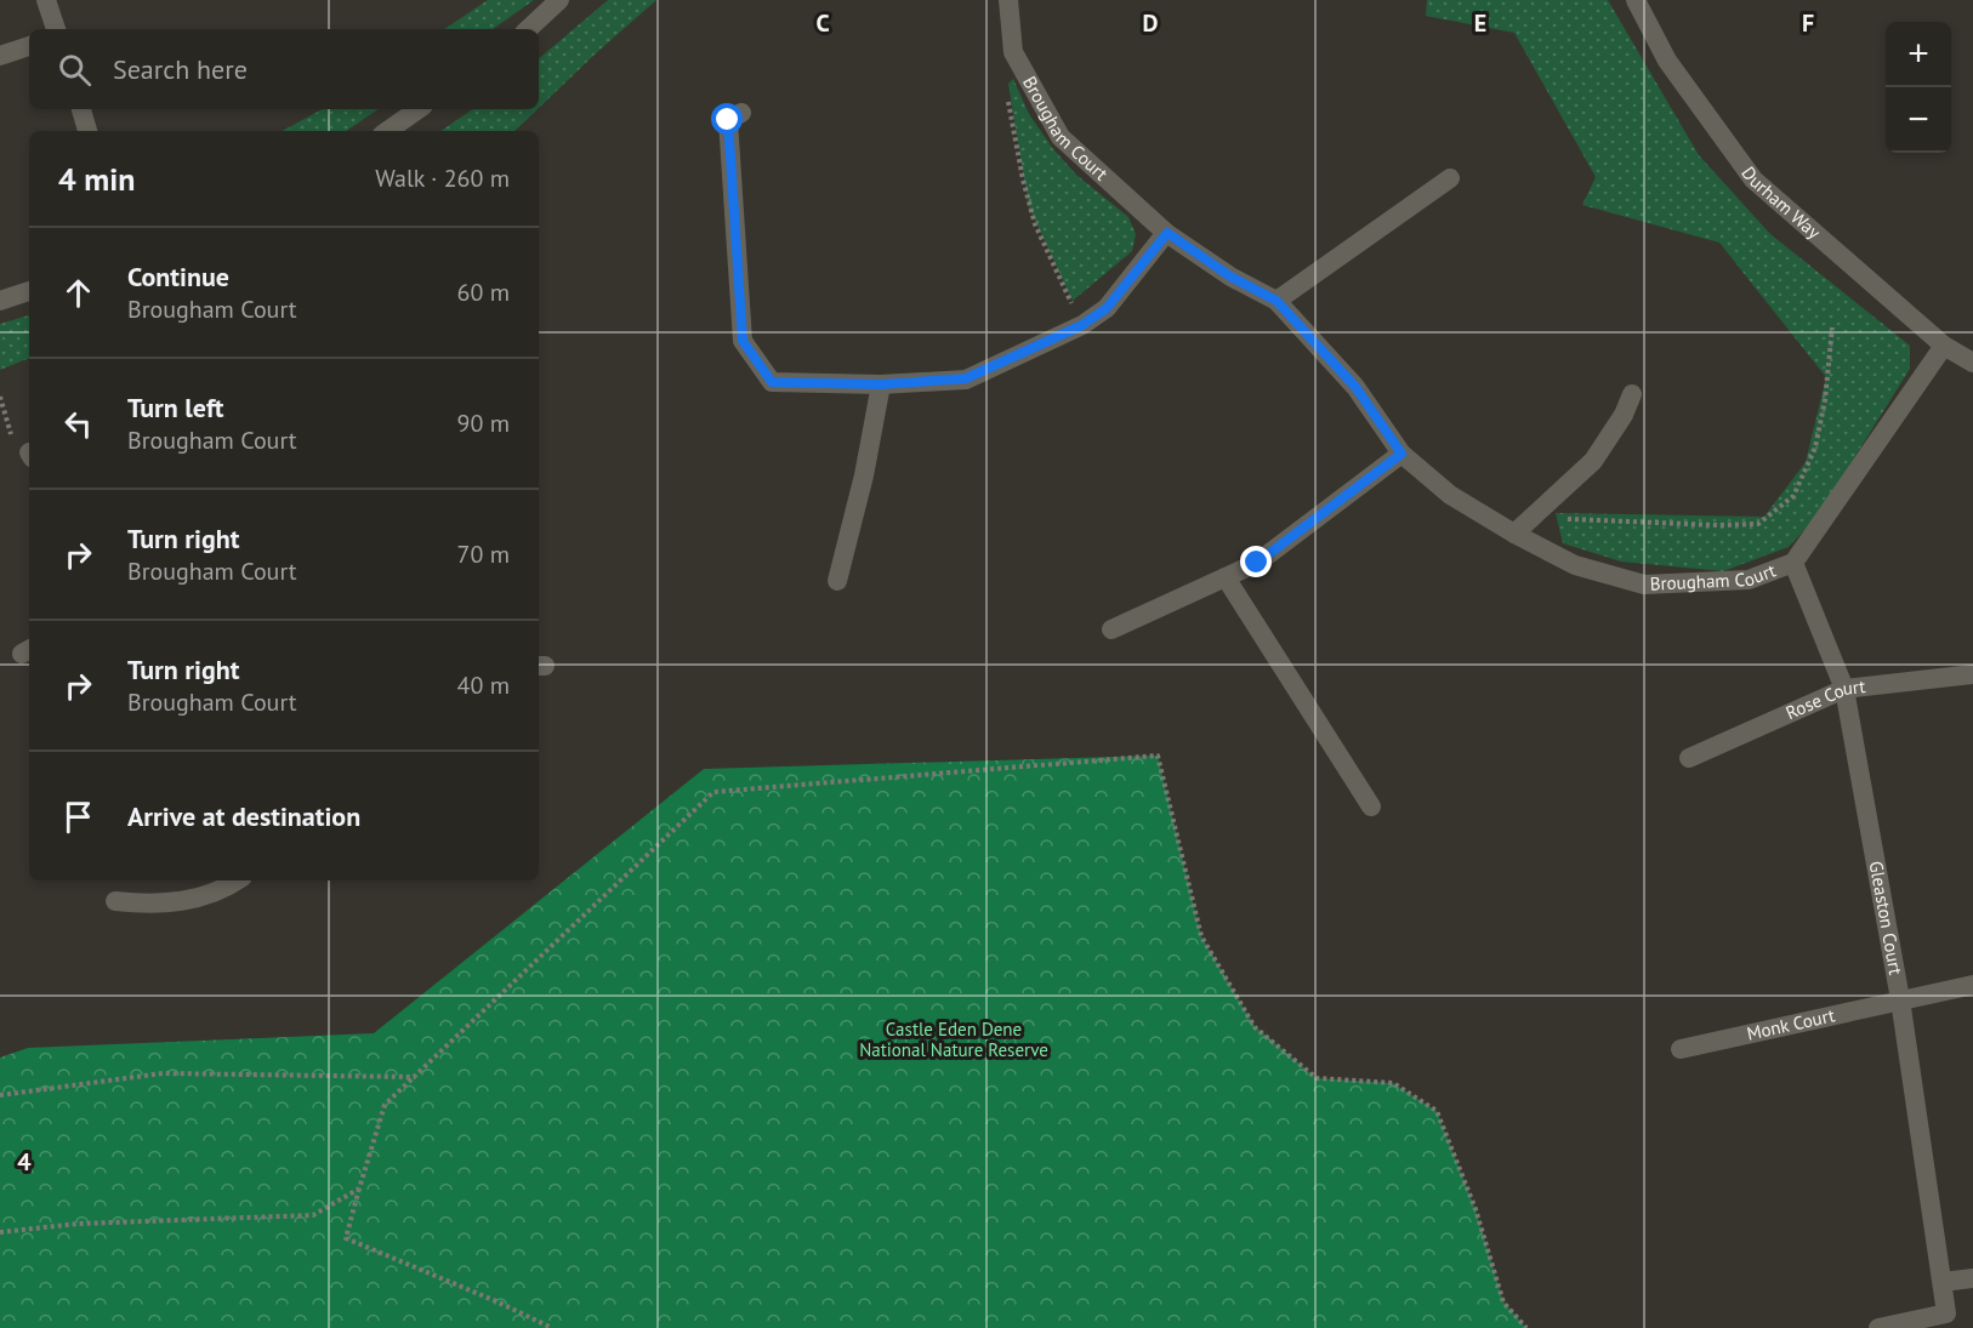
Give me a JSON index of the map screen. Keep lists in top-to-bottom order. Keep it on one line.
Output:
{"streets":{"street":["Brougham Court","Durham Way","Rose Court","Gleaston Court","Monk Court"]},"crossings":[["Brougham Court","Durham Way"],["Brougham Court","Gleaston Court"],["Rose Court","Gleaston Court"],["Gleaston Court","Monk Court"]],"parks":["Castle Eden Dene National Nature Reserve"],"page":{"map_buttons":["+","−"],"search":"Search here","heading":["4 min","Walk · 260 m"],"list":[["Continue","Brougham Court","60 m"],["Turn left","Brougham Court","90 m"],["Turn right","Brougham Court","70 m"],["Turn right","Brougham Court","40 m"],"Arrive at destination"]},"grid":{"columns":["C","D","E","F"],"rows":["4"]}}
